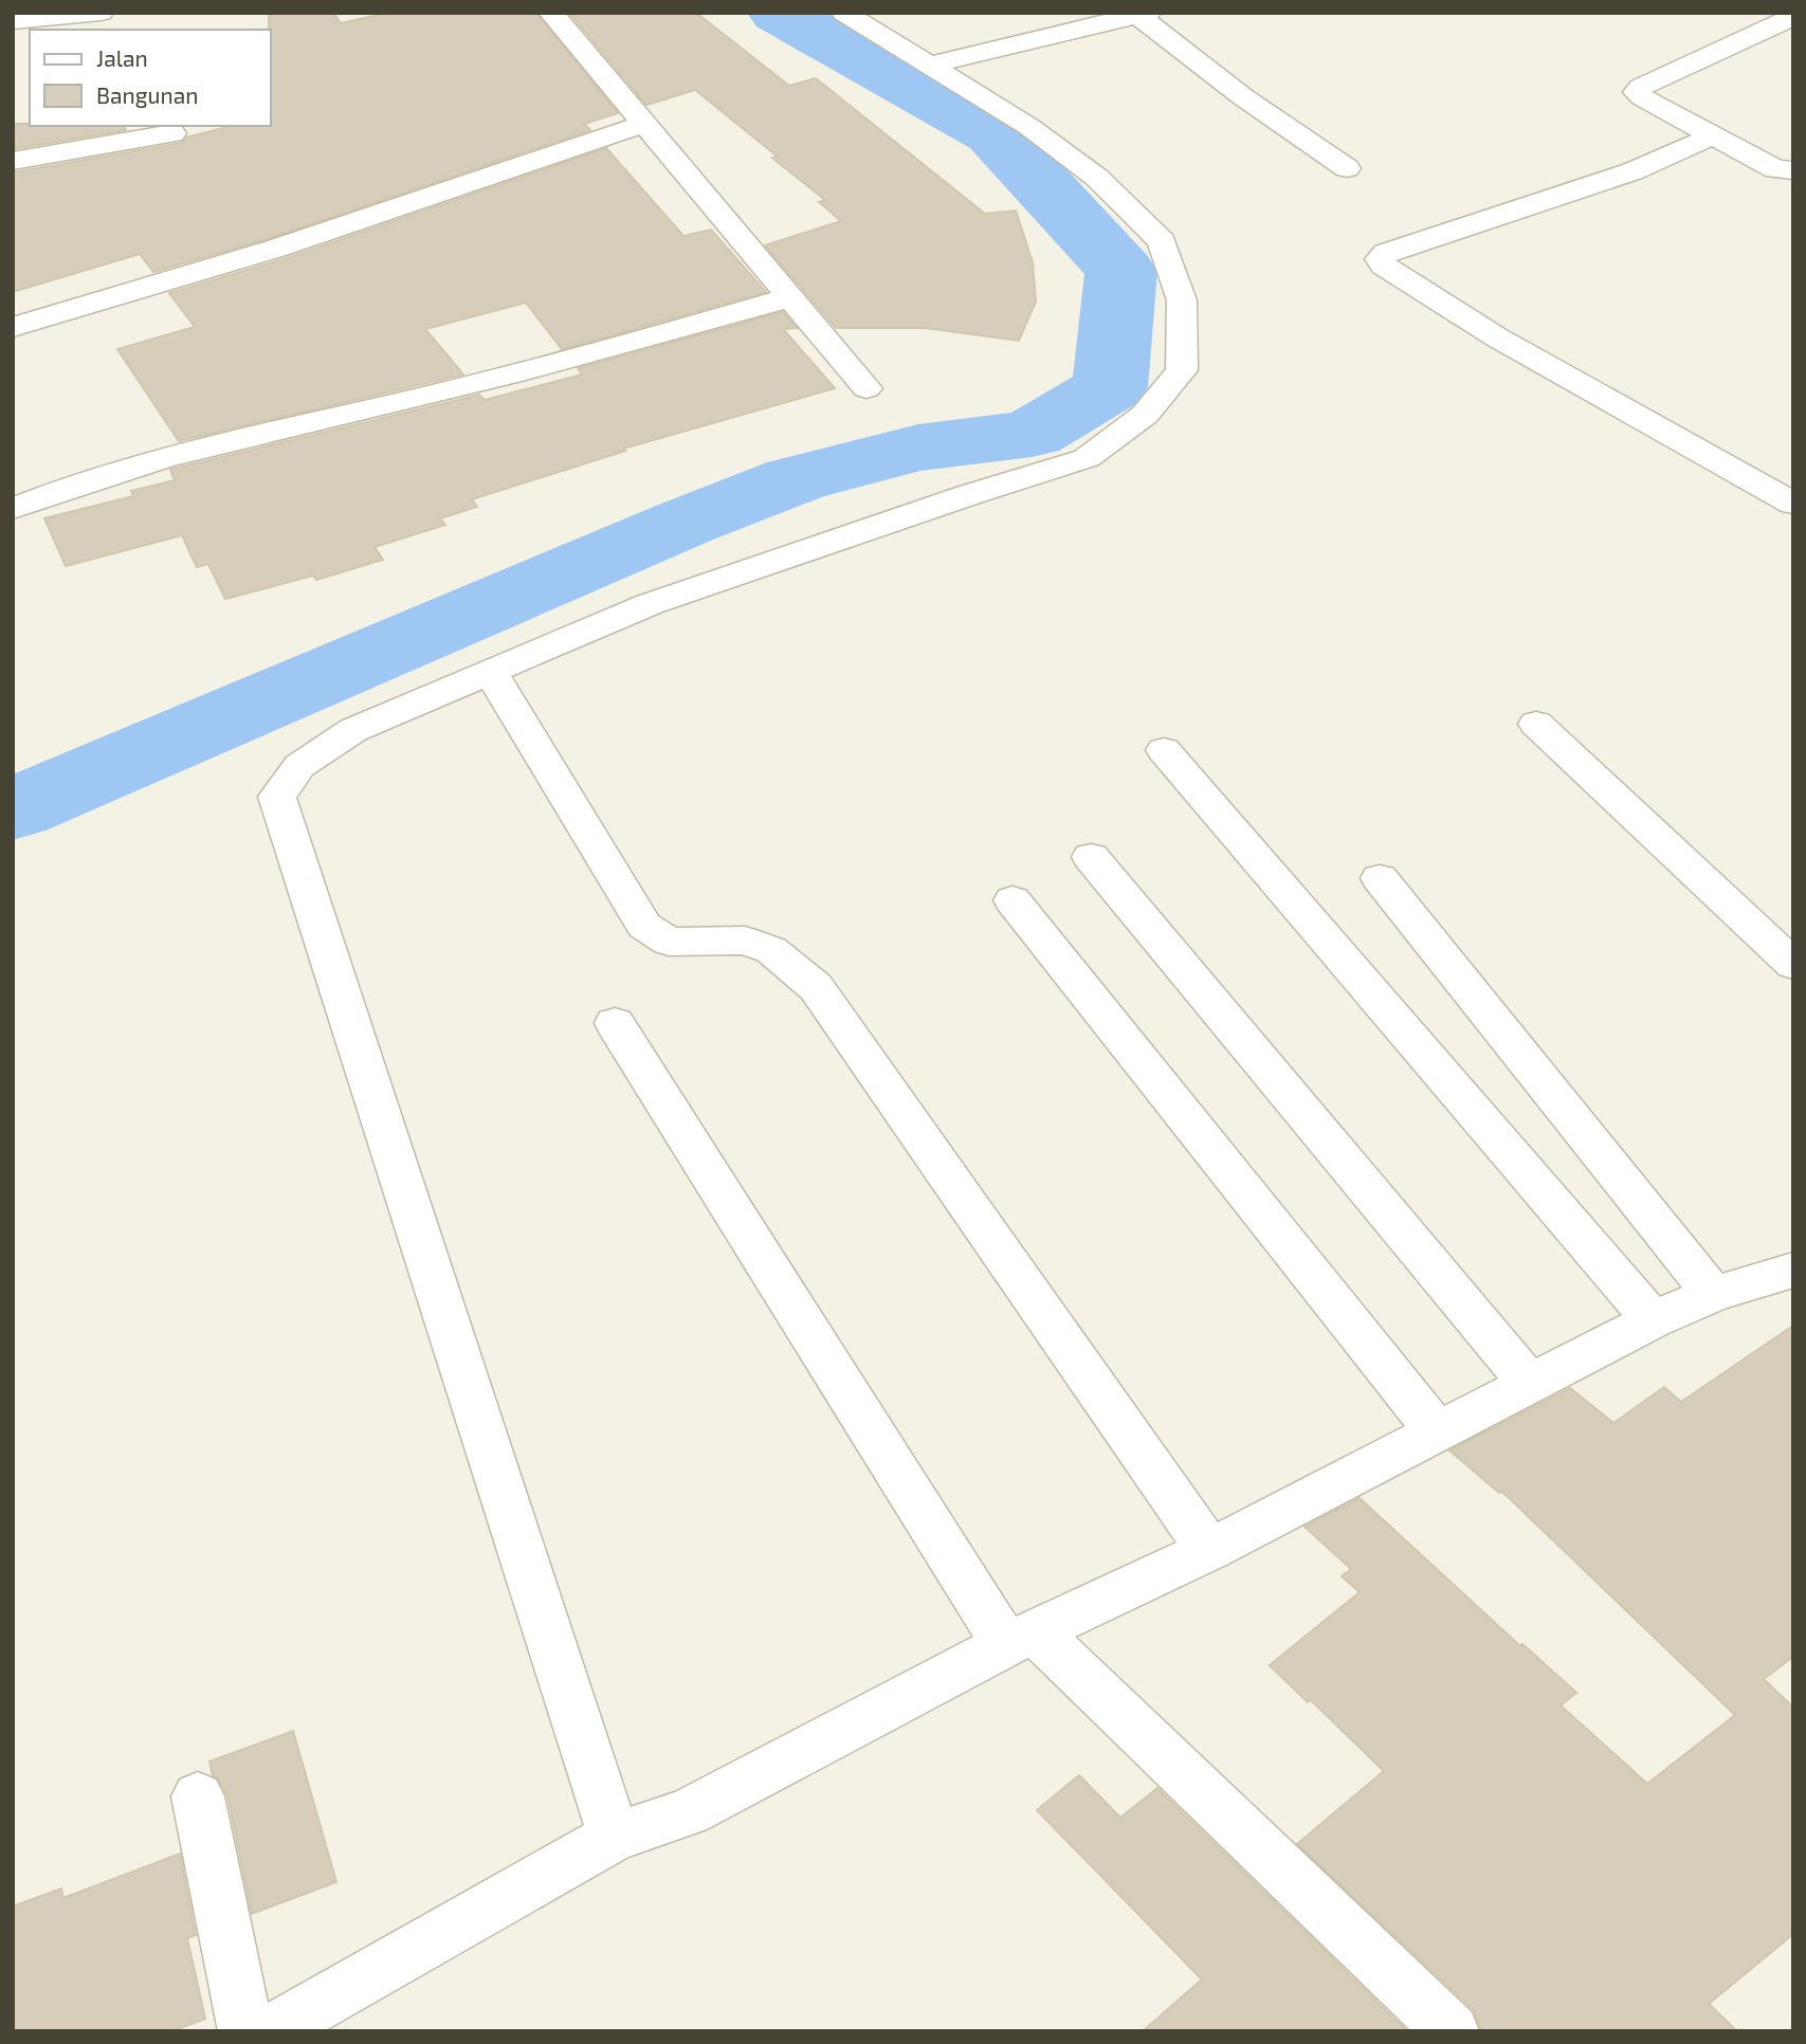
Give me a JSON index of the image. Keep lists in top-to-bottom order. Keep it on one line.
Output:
{"legend":["Jalan","Bangunan"]}
